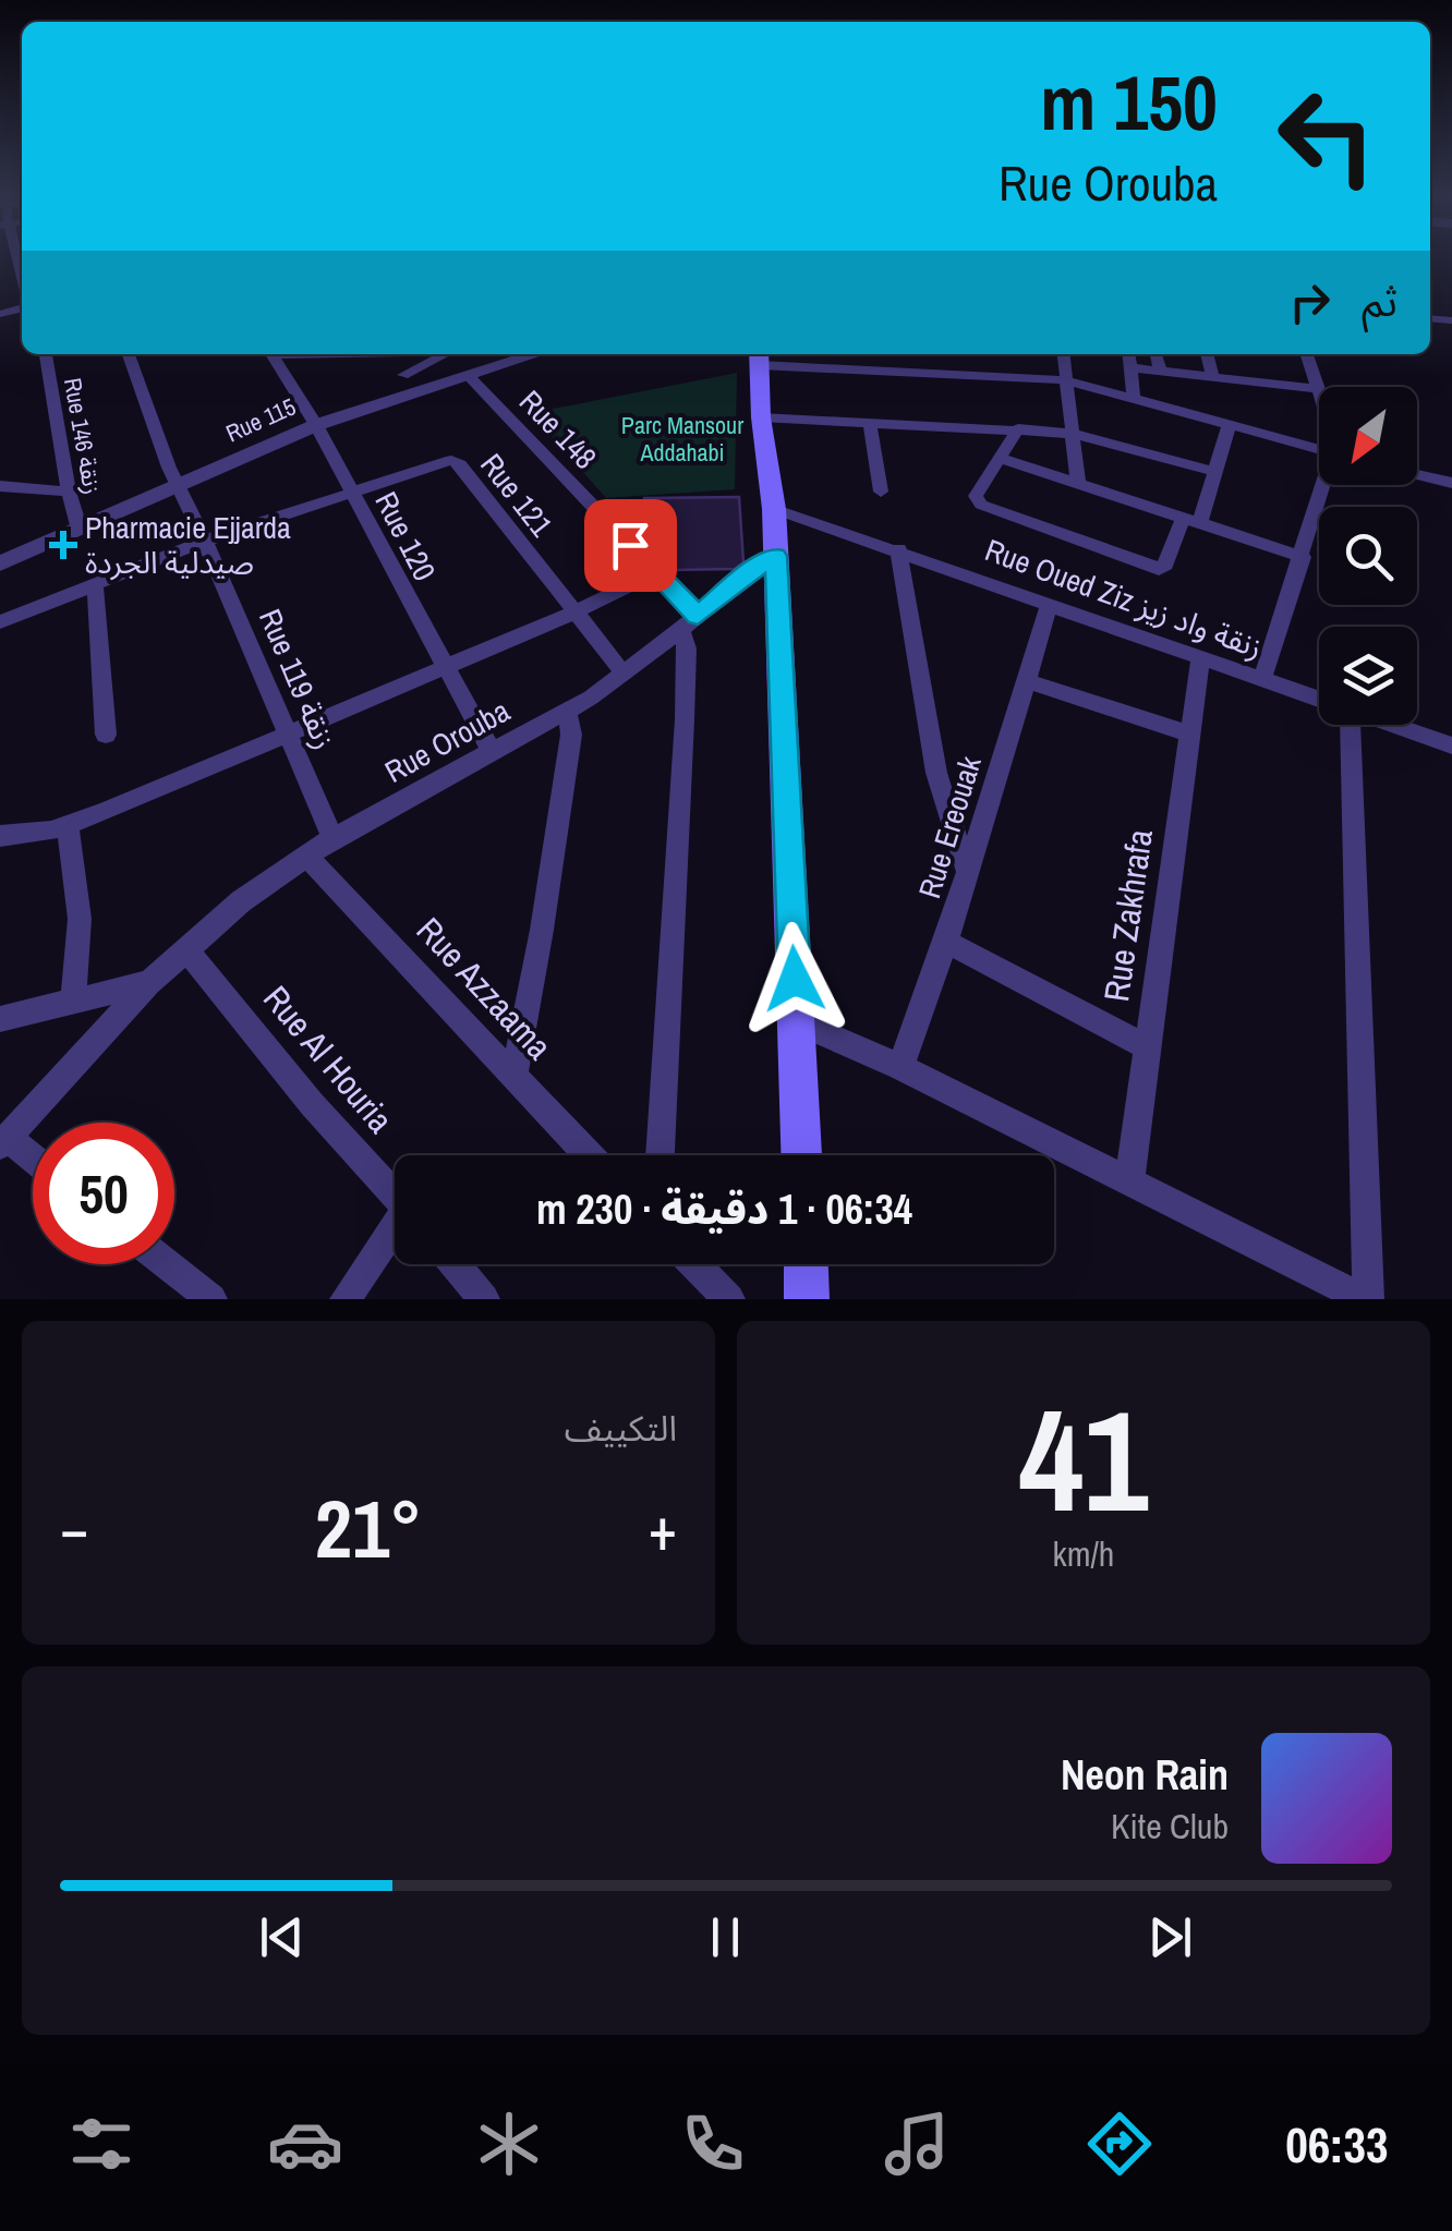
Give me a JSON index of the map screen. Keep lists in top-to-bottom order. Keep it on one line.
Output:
{"streets":{"street":["Rue 115","Rue 148","Rue 146 زنقة","Rue 121","Rue 120","Rue Oued Ziz زنقة واد زيز","Rue 119 زنقة","Rue Orouba","Rue Ereouak","Rue Zakhrafa","Rue Azzaama","Rue Al Houria"]},"crossings":[["Rue 115","Rue 148"],["Rue 115","Rue 146 زنقة"],["Rue 115","Rue 120"],["Rue 115","Rue 119 زنقة"],["Rue 148","Rue Orouba"],["Rue 121","Rue 120"],["Rue 121","Rue Orouba"],["Rue 120","Rue Orouba"],["Rue Oued Ziz زنقة واد زيز","Rue Ereouak"],["Rue Oued Ziz زنقة واد زيز","Rue Zakhrafa"],["Rue 119 زنقة","Rue Orouba"],["Rue Orouba","Rue Azzaama"],["Rue Orouba","Rue Al Houria"]],"parks":["Parc Mansour Addahabi"],"places":{"health":["Pharmacie Ejjarda صيدلية الجردة"]},"north":"bottom left","page":{"turn":["150 m","Rue Orouba"],"then":"ثم","limit":"50","trip":"06:34 · 1 دقيقة · 230 m","tile":[["41","km/h"],"التكييف"],"heat":["−","21°","+"],"song":["Neon Rain","Kite Club"],"tabs":"06:33"}}
